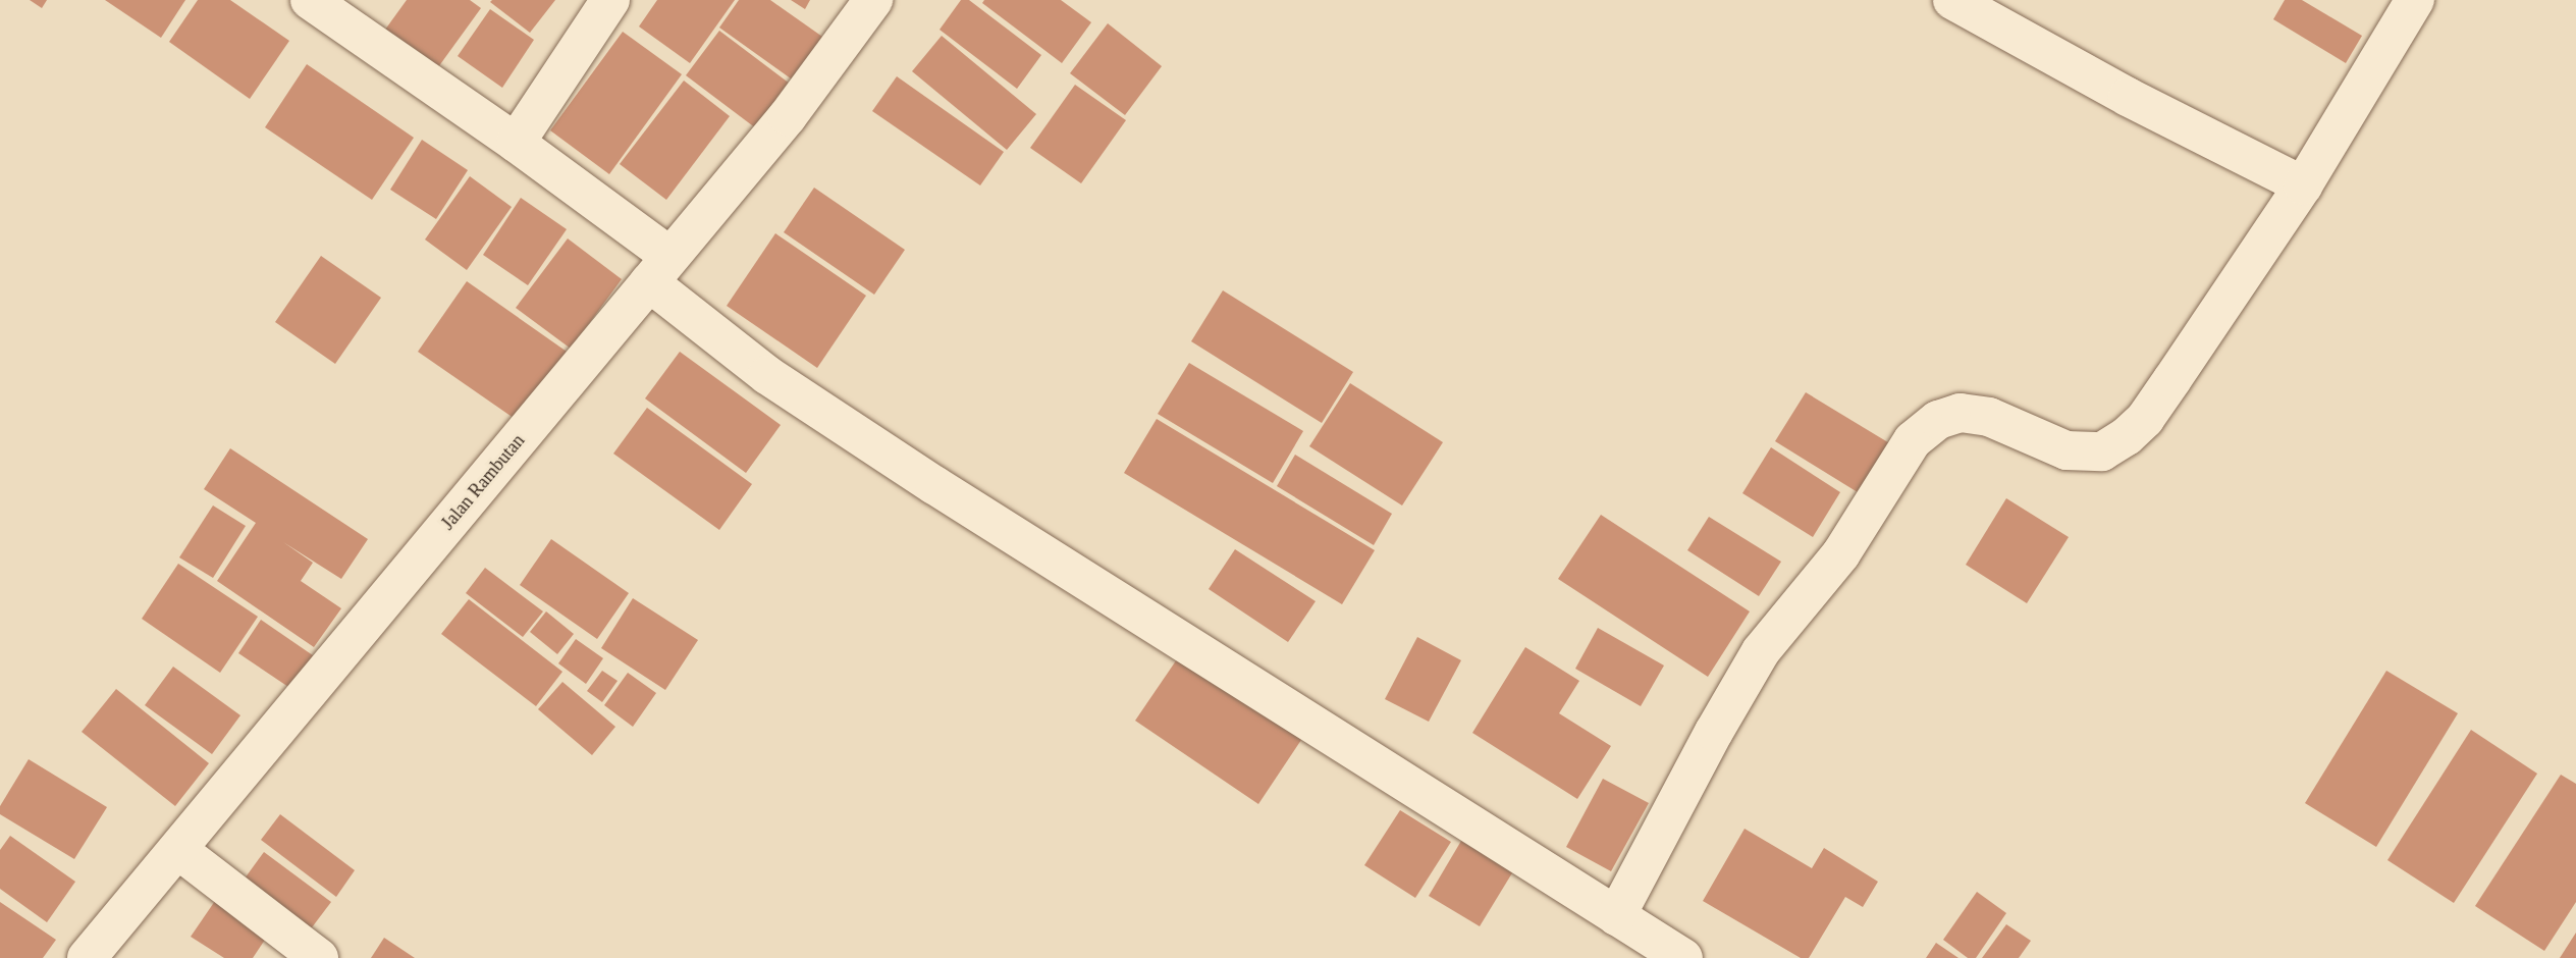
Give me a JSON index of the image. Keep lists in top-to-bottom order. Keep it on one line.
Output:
{"streets":{"street":["Jalan Rambutan"]}}
